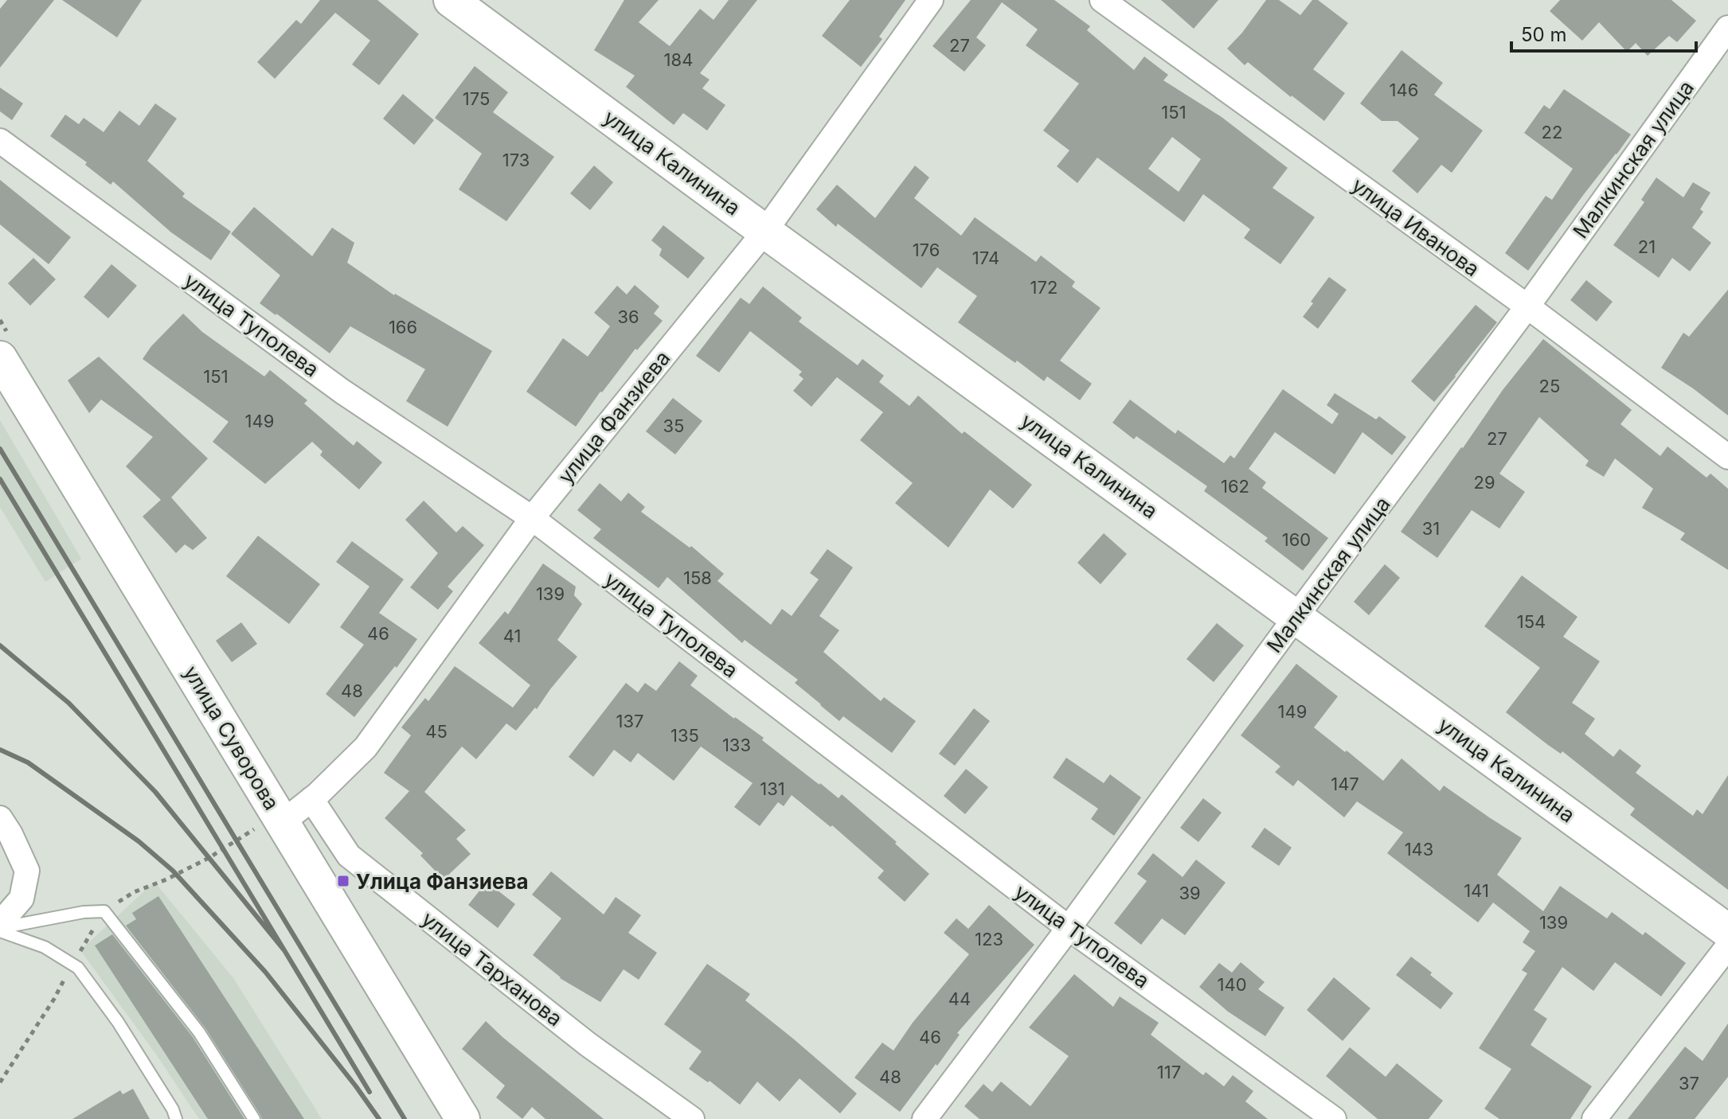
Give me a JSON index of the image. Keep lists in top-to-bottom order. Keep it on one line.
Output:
{"streets":{"street":["Малкинская улица","улица Калинина","улица Иванова","улица Туполева","улица Фанзиева","улица Суворова","улица Тарханова"]},"crossings":[["Малкинская улица","улица Калинина"],["Малкинская улица","улица Иванова"],["Малкинская улица","улица Туполева"],["улица Калинина","улица Фанзиева"],["улица Туполева","улица Фанзиева"],["улица Фанзиева","улица Суворова"],["улица Фанзиева","улица Тарханова"]],"places":{"transit":["Улица Фанзиева"]},"house_numbers":["27","184","146","175","151","22","173","21","176","174","172","36","166","151","25","149","35","27","29","162","31","160","158","139","154","46","41","48","149","137","45","135","133","147","131","143","141","39","139","123","140","44","46","117","48","37"],"scale_bar":"50 m"}
